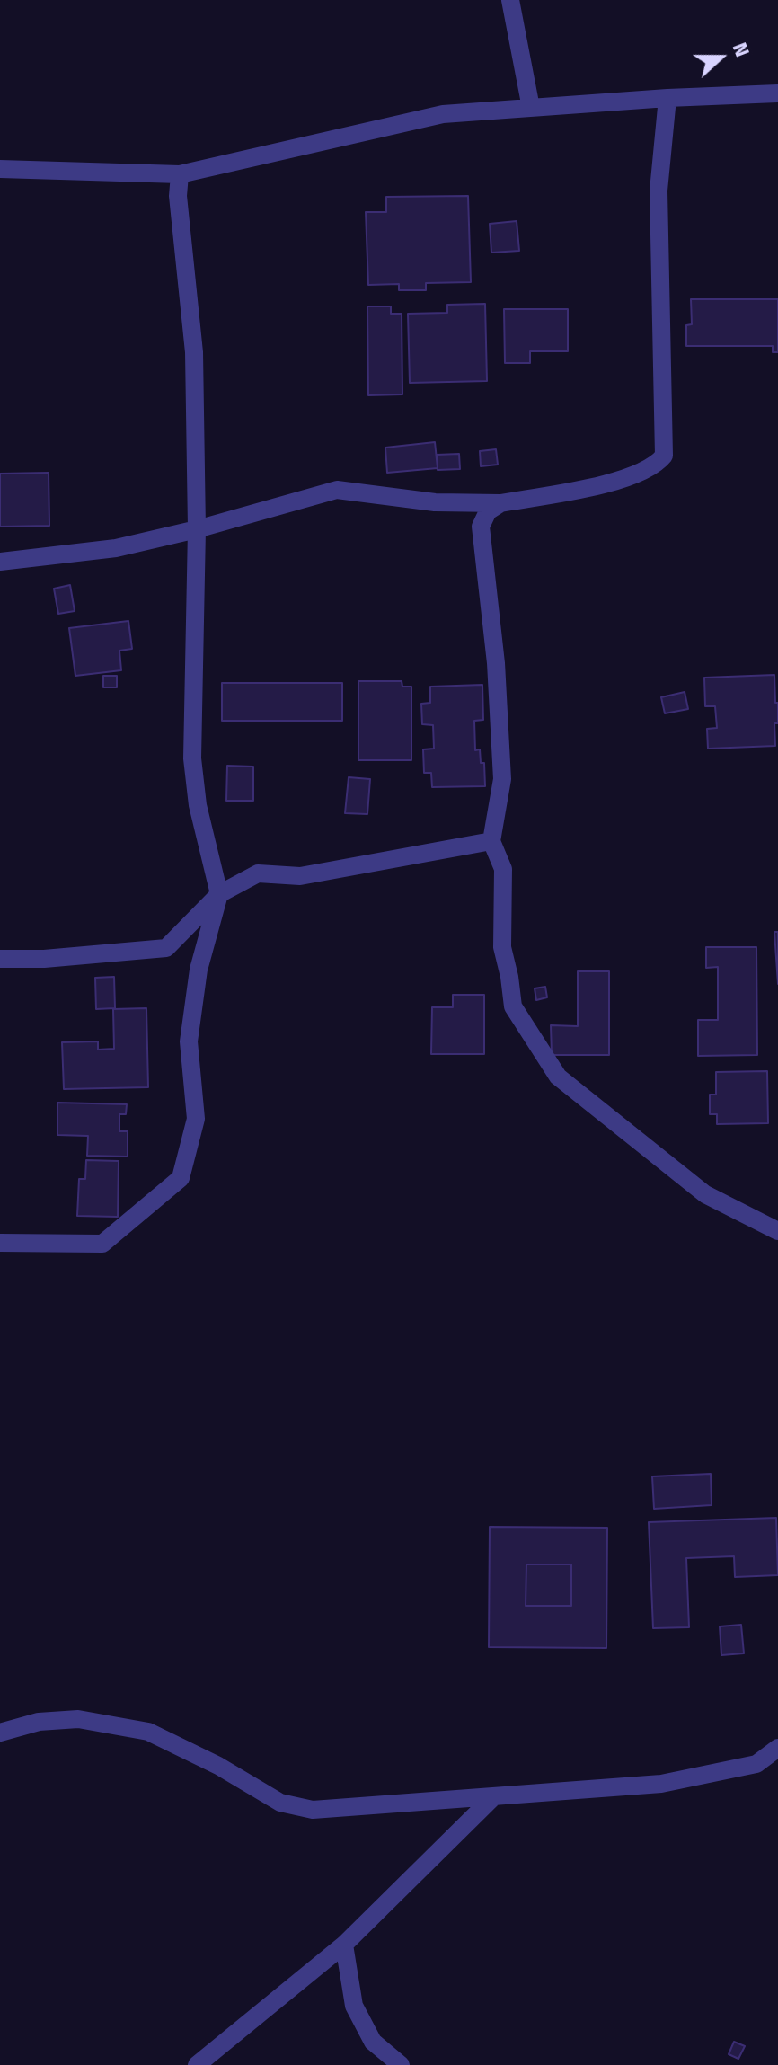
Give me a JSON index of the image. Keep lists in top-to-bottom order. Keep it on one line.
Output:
{"north":"right"}
